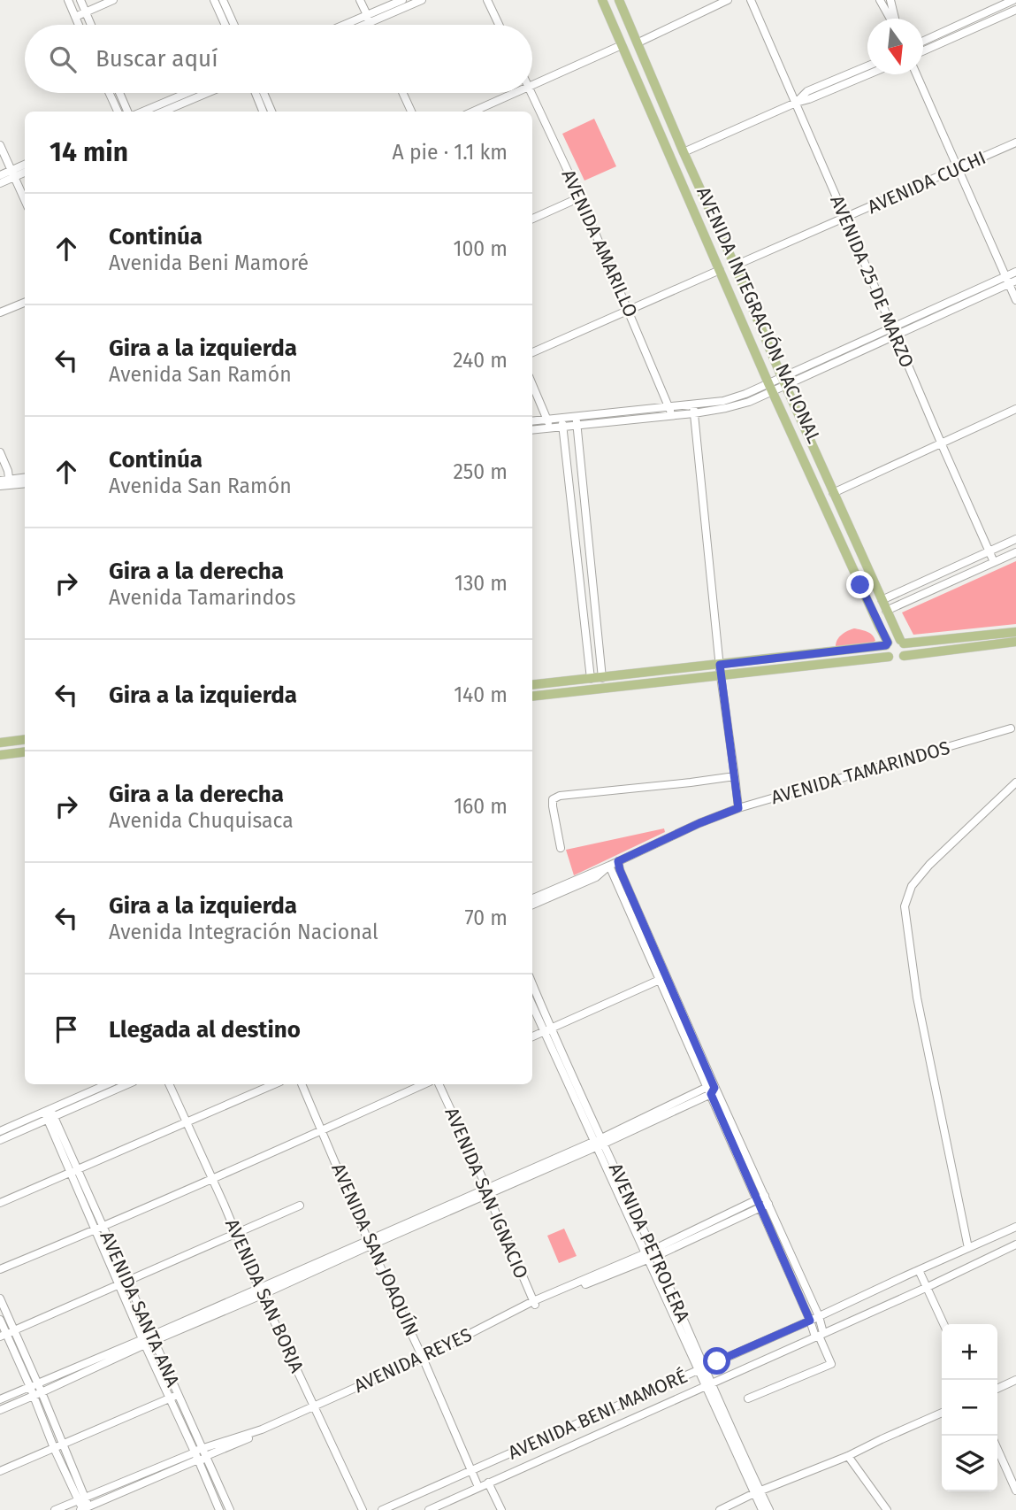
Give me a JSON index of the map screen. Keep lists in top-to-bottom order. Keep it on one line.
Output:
{"streets":{"main road":["AVENIDA INTEGRACIÓN NACIONAL"],"street":["AVENIDA CUCHI","AVENIDA AMARILLO","AVENIDA 25 DE MARZO","AVENIDA TAMARINDOS","AVENIDA SAN IGNACIO","AVENIDA PETROLERA","AVENIDA SAN JOAQUÍN","AVENIDA SAN BORJA","AVENIDA SANTA ANA","AVENIDA REYES","AVENIDA BENI MAMORÉ"]},"crossings":[["AVENIDA CUCHI","AVENIDA 25 DE MARZO"],["AVENIDA CUCHI","AVENIDA INTEGRACIÓN NACIONAL"],["AVENIDA SAN IGNACIO","AVENIDA REYES"],["AVENIDA PETROLERA","AVENIDA REYES"],["AVENIDA PETROLERA","AVENIDA BENI MAMORÉ"],["AVENIDA SAN JOAQUÍN","AVENIDA REYES"],["AVENIDA SAN JOAQUÍN","AVENIDA BENI MAMORÉ"],["AVENIDA SAN BORJA","AVENIDA REYES"],["AVENIDA SANTA ANA","AVENIDA REYES"]],"north":"bottom","page":{"search":"Buscar aquí","heading":["14 min","A pie · 1.1 km"],"list":[["Continúa","Avenida Beni Mamoré","100 m"],["Gira a la izquierda","Avenida San Ramón","240 m"],["Continúa","Avenida San Ramón","250 m"],["Gira a la derecha","Avenida Tamarindos","130 m"],["Gira a la izquierda","140 m"],["Gira a la derecha","Avenida Chuquisaca","160 m"],["Gira a la izquierda","Avenida Integración Nacional","70 m"],"Llegada al destino"],"map_buttons":["+","−"]}}
